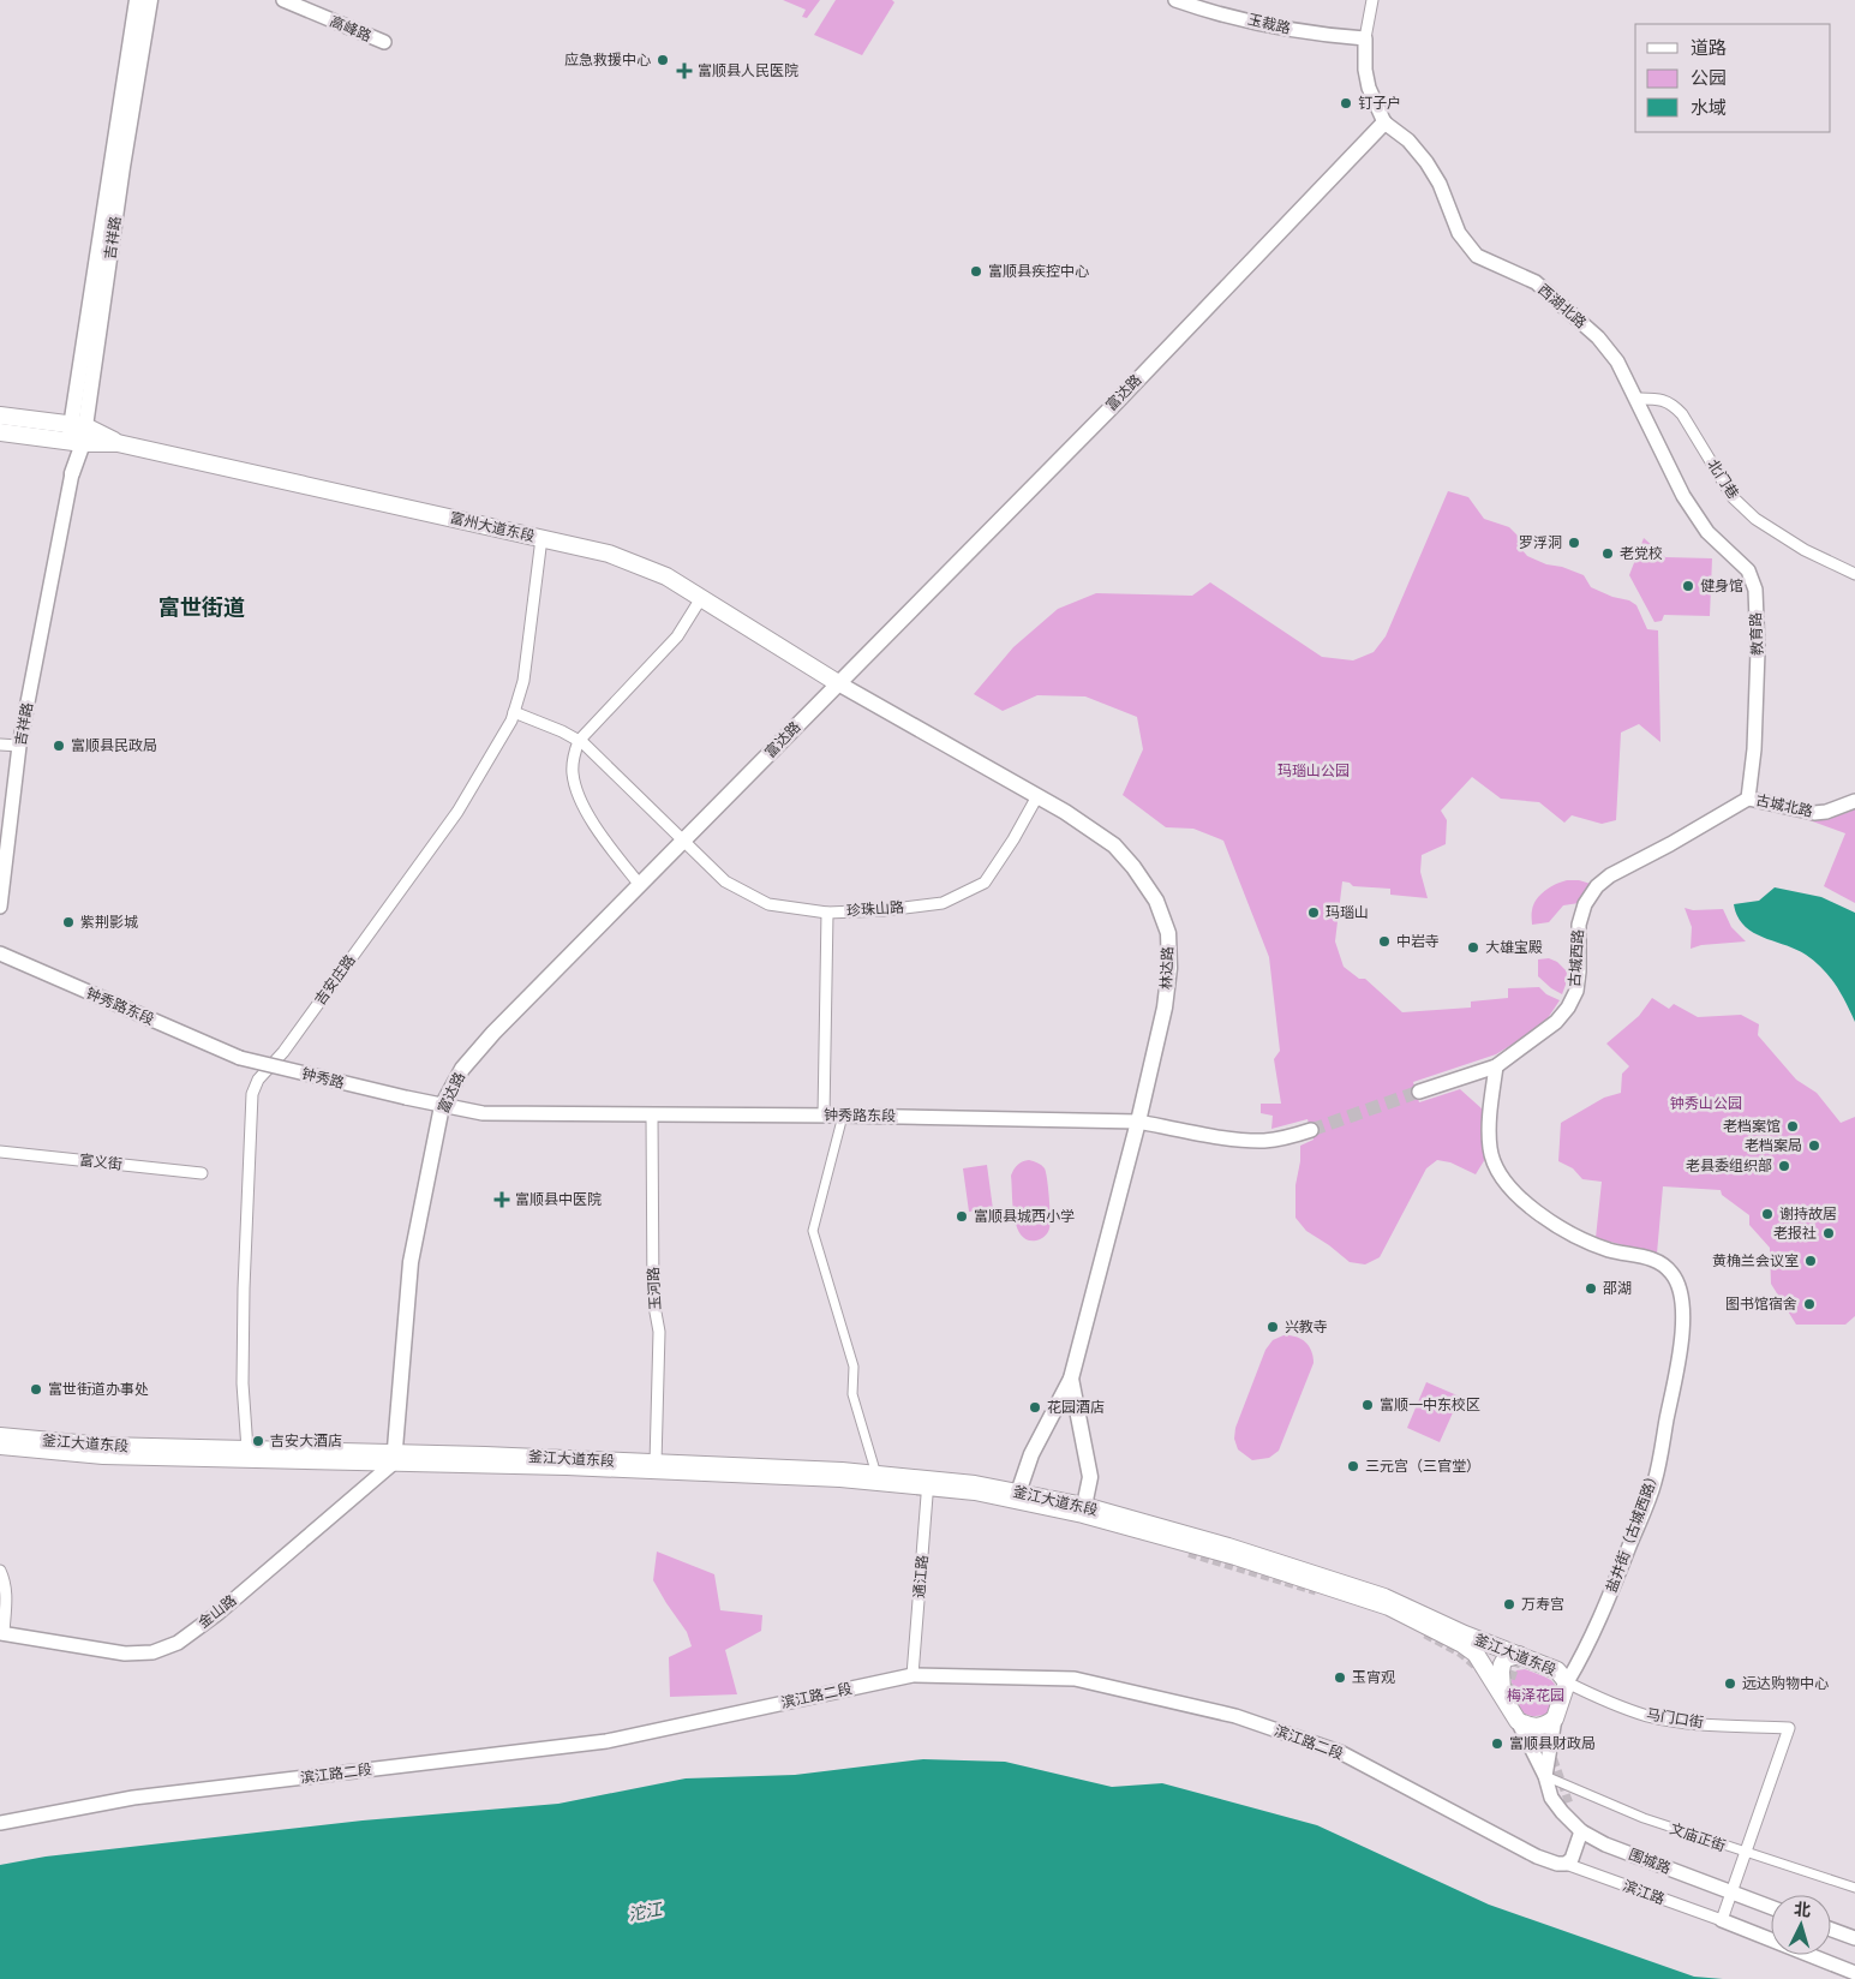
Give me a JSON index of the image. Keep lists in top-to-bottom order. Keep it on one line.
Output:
{"streets":{"main road":["吉祥路","富达路","富州大道东段","林达路","釜江大道东段"],"street":["玉裁路","高峰路","西湖北路","北门巷","教育路","古城北路","珍珠山路","古城西路","吉安庄路","钟秀路东段","钟秀路","富义街","玉河路","盐井街（古城西路）","通江路","金山路","滨江路二段","马门口街","文庙正街","围城路","滨江路"]},"crossings":[["吉祥路","富州大道东段"],["西湖北路","富达路"],["西湖北路","北门巷"],["西湖北路","教育路"],["富达路","富州大道东段"],["富达路","珍珠山路"],["富达路","林达路"],["富达路","钟秀路东段"],["富达路","釜江大道东段"],["富达路","金山路"],["北门巷","教育路"],["富州大道东段","林达路"],["富州大道东段","吉安庄路"],["教育路","古城北路"],["教育路","古城西路"],["古城北路","古城西路"],["珍珠山路","林达路"],["珍珠山路","吉安庄路"],["古城西路","盐井街（古城西路）"],["林达路","钟秀路东段"],["吉安庄路","釜江大道东段"],["钟秀路东段","钟秀路"],["钟秀路东段","玉河路"],["玉河路","釜江大道东段"],["釜江大道东段","盐井街（古城西路）"],["釜江大道东段","通江路"],["釜江大道东段","金山路"],["釜江大道东段","马门口街"],["釜江大道东段","围城路"],["盐井街（古城西路）","马门口街"],["盐井街（古城西路）","围城路"],["通江路","滨江路二段"],["滨江路二段","滨江路"],["马门口街","文庙正街"],["马门口街","围城路"],["文庙正街","围城路"]],"districts":["富世街道"],"water":["沱江"],"parks":["玛瑙山公园","钟秀山公园","梅泽花园"],"places":{"other":["应急救援中心","钉子户","富顺县疾控中心","罗浮洞","老党校","健身馆","富顺县民政局","玛瑙山","紫荆影城","中岩寺","大雄宝殿","老档案馆","老档案局","老县委组织部","谢持故居","富顺县城西小学","老报社","黄桷兰会议室","邵湖","图书馆宿舍","兴教寺","富世街道办事处","富顺一中东校区","花园酒店","吉安大酒店","三元宫（三官堂）","万寿宫","玉宵观","远达购物中心","富顺县财政局"],"health":["富顺县人民医院","富顺县中医院"]},"legend":["道路","公园","水域"],"north":"top"}
